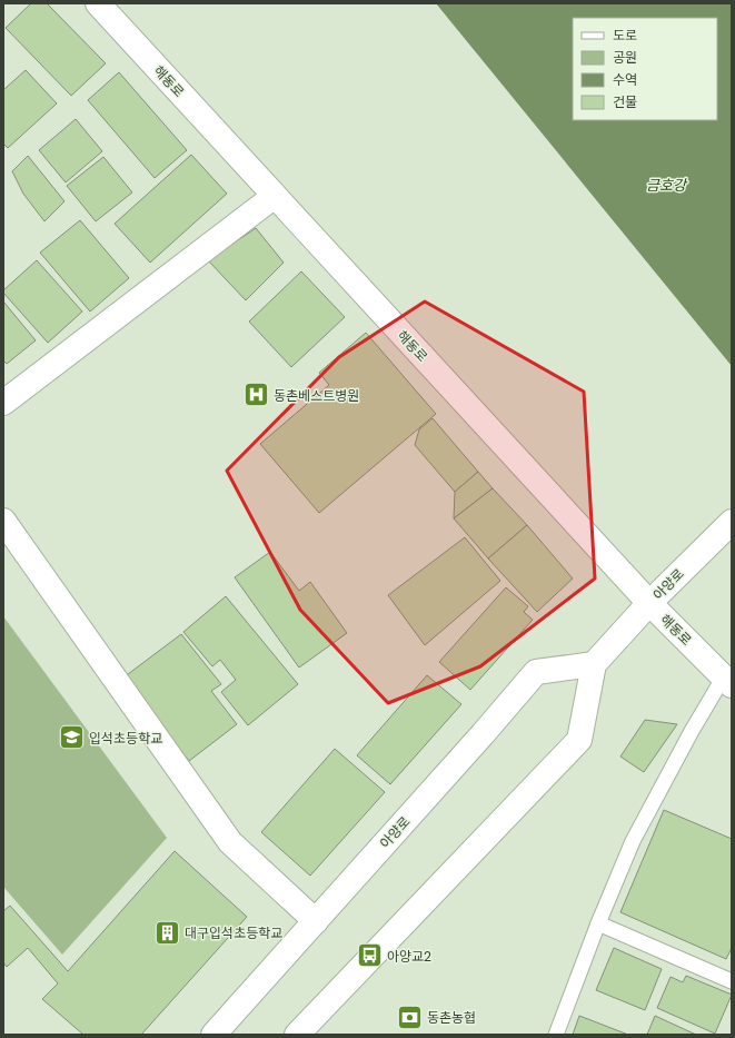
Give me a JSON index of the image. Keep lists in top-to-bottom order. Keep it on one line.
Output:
{"streets":{"street":["해동로","아양로"]},"crossings":[["해동로","아양로"]],"water":["금호강"],"places":{"hospital":["동촌베스트병원"],"school or university":["입석초등학교"],"building":["대구입석초등학교"],"bus stop":["아양교2"],"bank":["동촌농협"]},"legend":["도로","공원","수역","건물"]}
